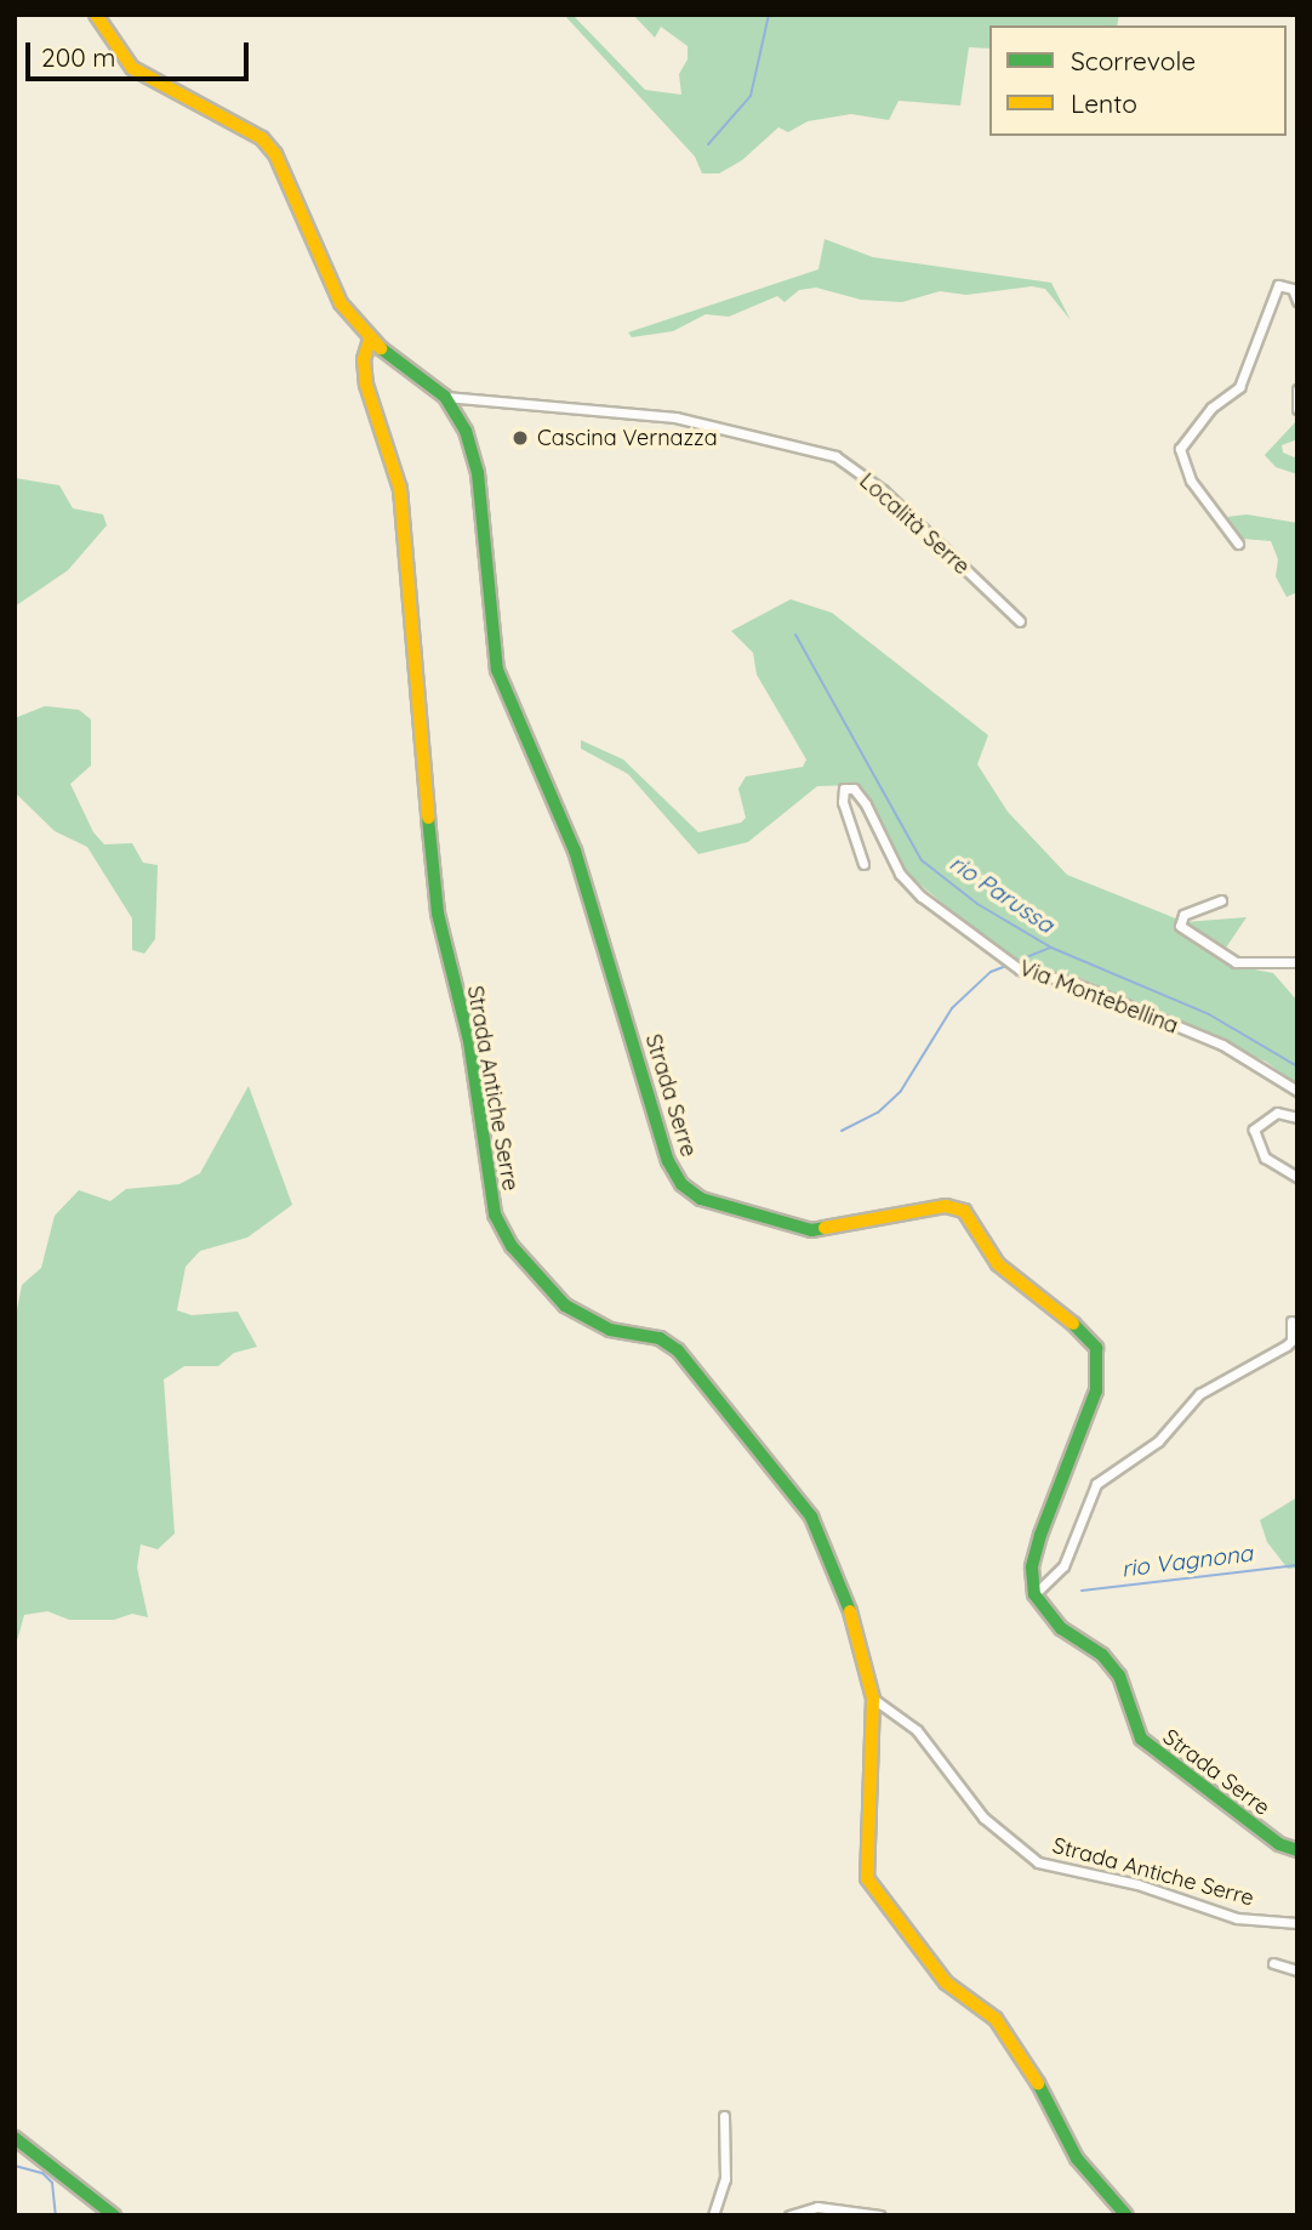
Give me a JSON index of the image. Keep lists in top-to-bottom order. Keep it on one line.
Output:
{"streets":{"main road":["Strada Antiche Serre","Strada Serre"],"street":["Località Serre","Via Montebellina"]},"crossings":[["Località Serre","Strada Serre"],["Strada Antiche Serre","Strada Serre"]],"water":["rio Parussa","rio Vagnona"],"places":["Cascina Vernazza"],"legend":["Scorrevole","Lento"],"scale_bar":"200 m"}
